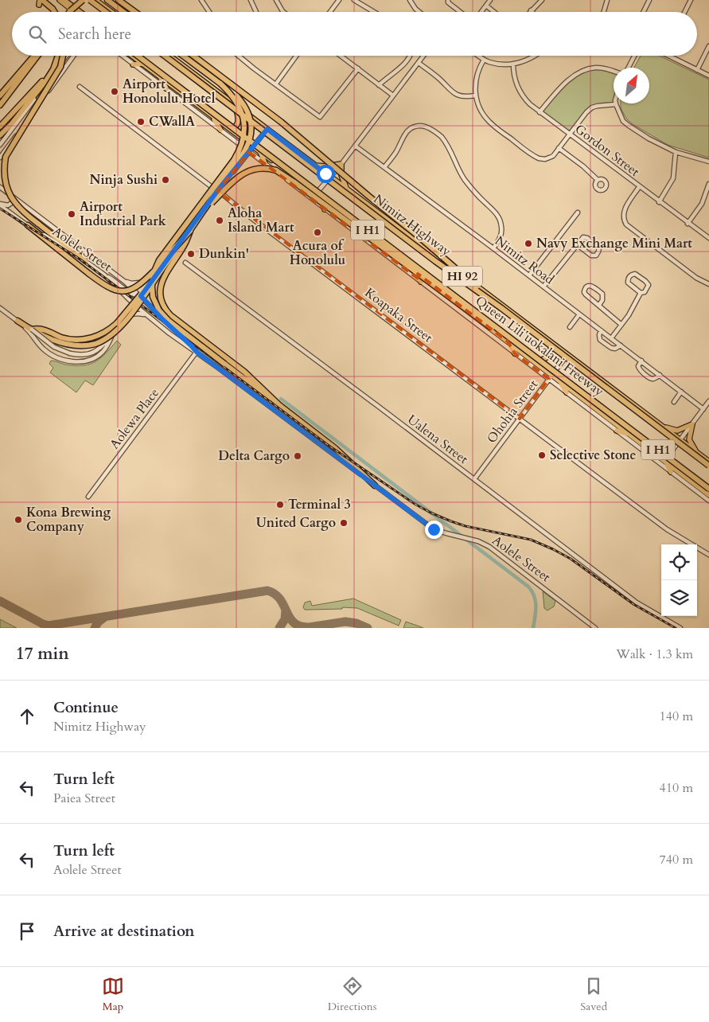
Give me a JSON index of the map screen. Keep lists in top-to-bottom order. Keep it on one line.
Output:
{"streets":{"highway":["I H1","Queen Liliʻuokalani Freeway"],"main road":["Nimitz Highway","HI 92"],"street":["Gordon Street","Aolele Street","Nimitz Road","Koapaka Street","Ohohia Street","Aolewa Place","Ualena Street"]},"crossings":[["Nimitz Highway","Ohohia Street"],["Aolele Street","Aolewa Place"],["HI 92","Ohohia Street"],["Koapaka Street","Ohohia Street"],["Ohohia Street","Ualena Street"]],"places":["Airport Honolulu Hotel","CWallA","Ninja Sushi","Airport Industrial Park","Aloha Island Mart","Acura of Honolulu","Navy Exchange Mini Mart","Dunkin'","Selective Stone","Delta Cargo","Terminal 3","Kona Brewing Company","United Cargo"],"north":"top right","page":{"search":"Search here","heading":["17 min","Walk · 1.3 km"],"list":[["Continue","Nimitz Highway","140 m"],["Turn left","Paiea Street","410 m"],["Turn left","Aolele Street","740 m"],"Arrive at destination"],"nav":["Map","Directions","Saved"]}}
